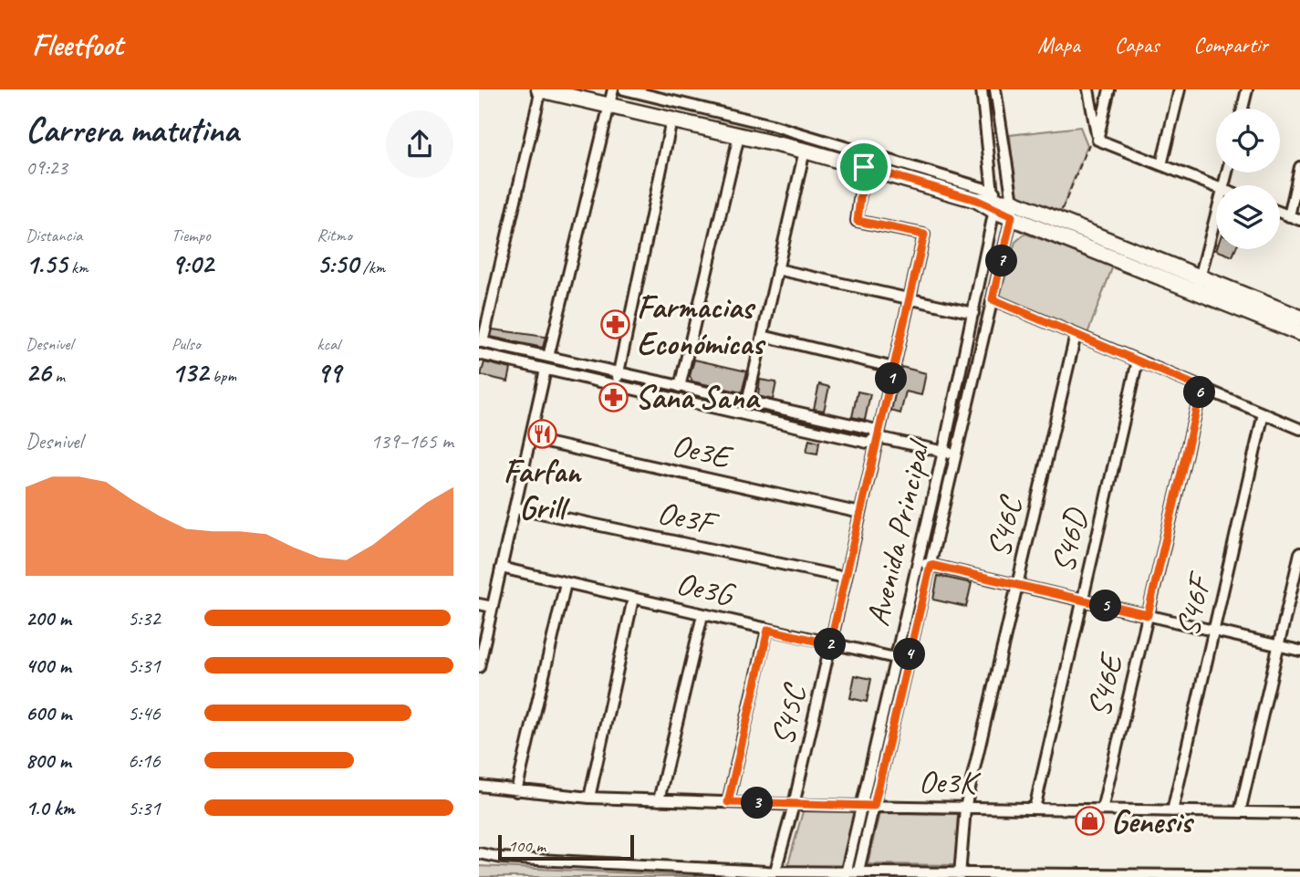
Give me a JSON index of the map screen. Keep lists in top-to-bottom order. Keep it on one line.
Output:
{"streets":{"street":["Oe3E","Oe3F","S46C","Avenida Principal","S46D","Oe3G","S46F","S46E","S45C","Oe3K"]},"crossings":[["Oe3E","S45C"],["Oe3F","S45C"],["S46C","Oe3K"],["Avenida Principal","Oe3G"],["Avenida Principal","Oe3K"],["S46D","Oe3K"],["Oe3G","S45C"],["S46F","Oe3K"],["S46E","Oe3K"],["S45C","Oe3K"]],"places":{"pharmacy":["Farmacias Económicas","Sana Sana"],"restaurant":["Farfan Grill"],"shop":["Genesis"]},"scale_bar":"100 m","page":{"header":"Fleetfoot","nav":["Mapa","Capas","Compartir"],"heading":["Carrera matutina","09:23"],"stats":[["Distancia","1.55 km"],["Tiempo","9:02"],["Ritmo","5:50 /km"],["Desnivel","26 m"],["Pulso","132 bpm"],["kcal","99"]],"pins":["7","1","6","5","2","4","3"],"chart":["Desnivel","139–165 m"],"list":[{"name":"200 m","note":"5:32"},{"name":"400 m","note":"5:31"},{"name":"600 m","note":"5:46"},{"name":"800 m","note":"6:16"},{"name":"1.0 km","note":"5:31"}],"scale":"100 m"}}
